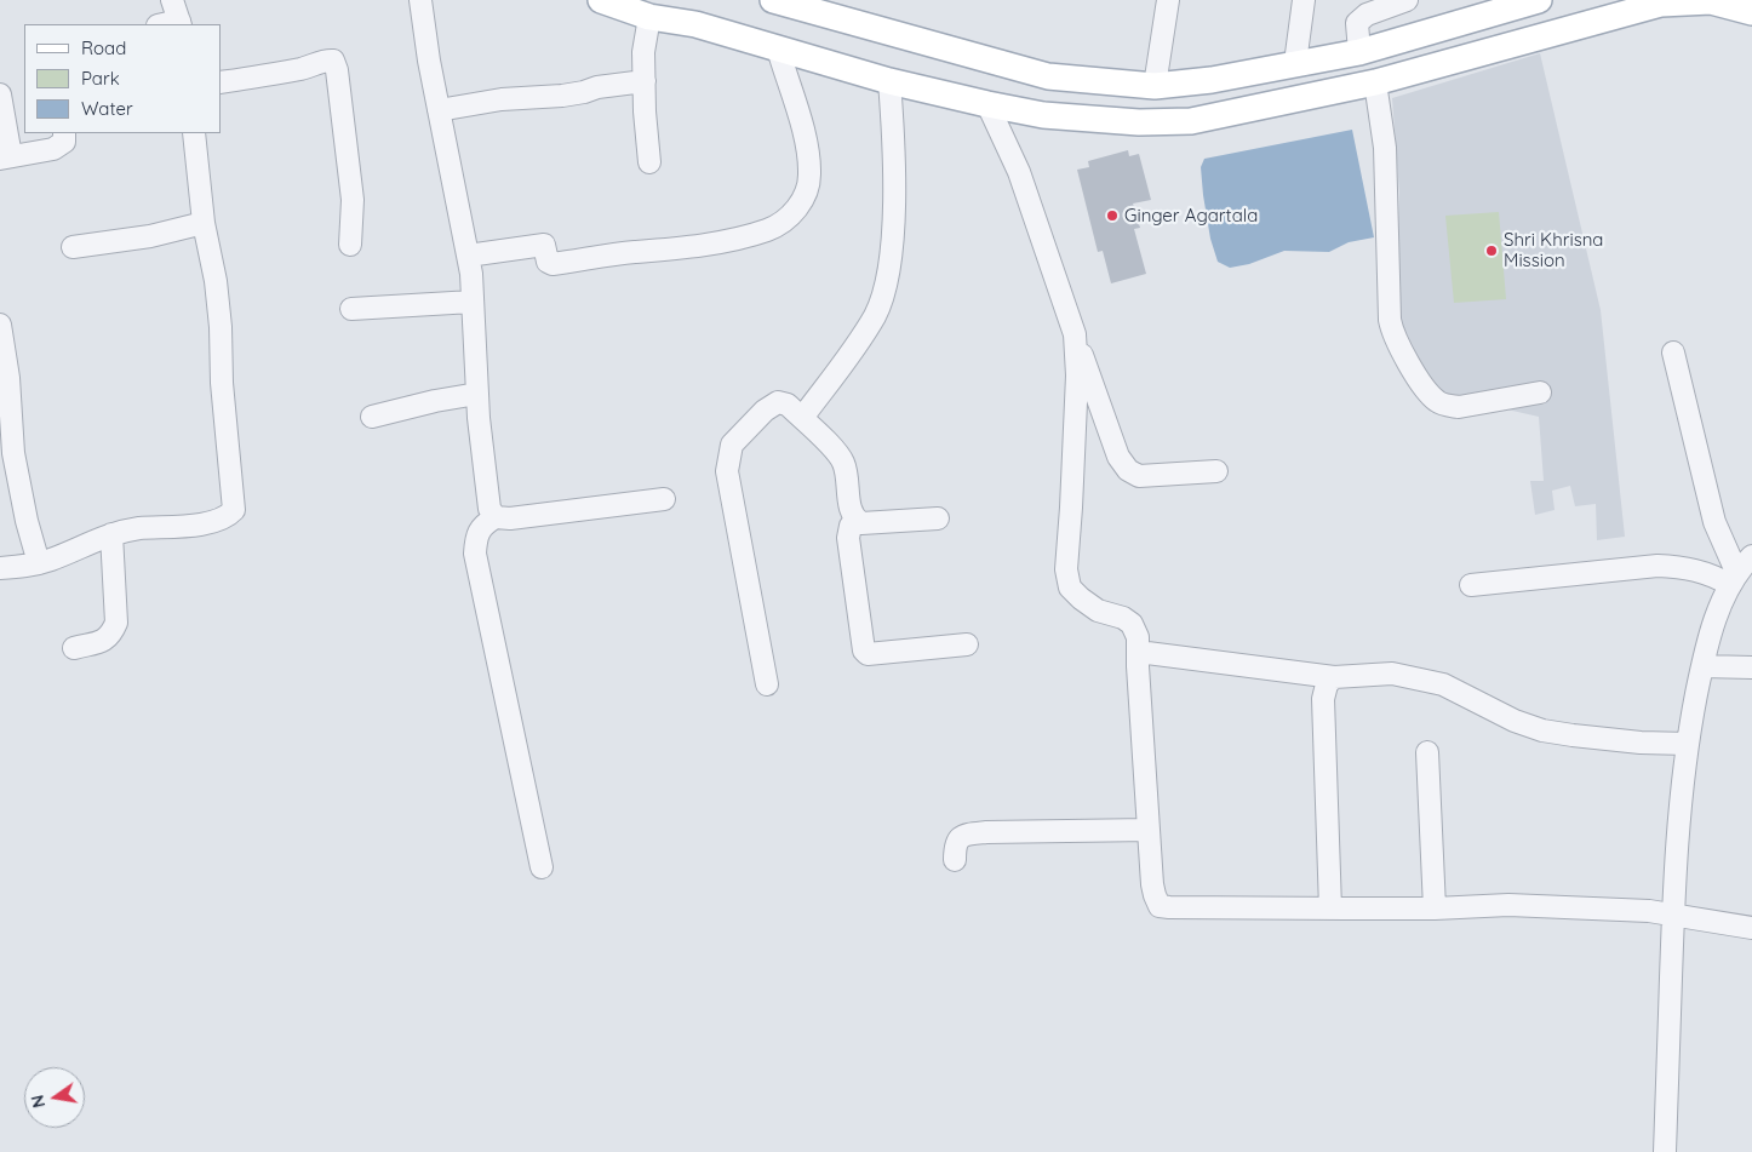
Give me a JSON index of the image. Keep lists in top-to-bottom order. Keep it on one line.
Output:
{"places":["Ginger Agartala","Shri Khrisna Mission"],"legend":["Road","Park","Water"],"north":"left"}
